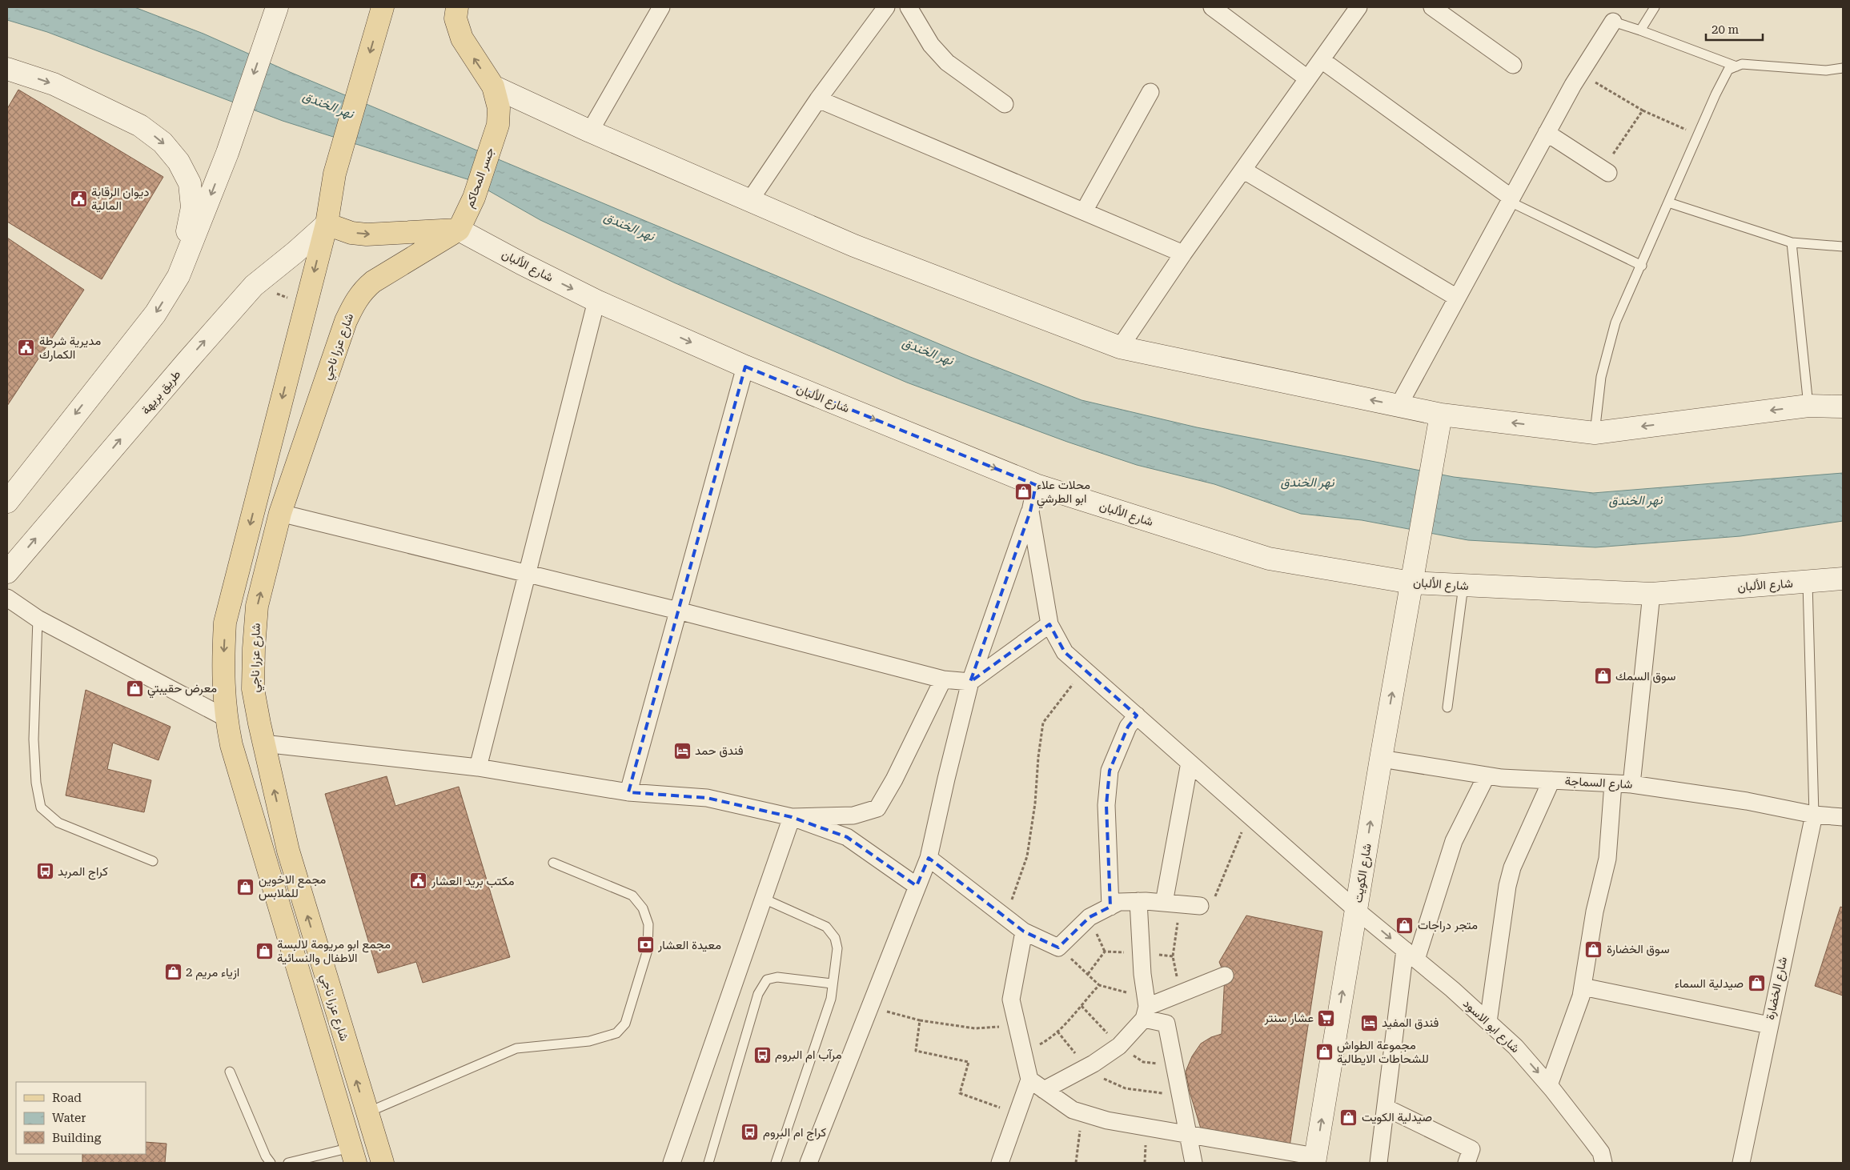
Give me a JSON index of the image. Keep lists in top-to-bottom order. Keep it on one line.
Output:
{"streets":{"main road":["جسر المحاكم","شارع الألبان","شارع عزرا ناجي","طريق بريهة","شارع الكويت"],"street":["شارع السماجة","شارع الخضارة","شارع ابو الاسود"]},"crossings":[["جسر المحاكم","شارع الألبان"],["جسر المحاكم","شارع عزرا ناجي"],["شارع الألبان","شارع عزرا ناجي"],["شارع الألبان","شارع الكويت"],["شارع عزرا ناجي","طريق بريهة"],["شارع السماجة","شارع الكويت"],["شارع السماجة","شارع الخضارة"],["شارع الكويت","شارع ابو الاسود"]],"one_way":["جسر المحاكم","شارع الكويت"],"water":["نهر الخندق"],"places":{"public building":["ديوان الرقابة المالية","مديرية شرطة الكمارك","مكتب بريد العشار"],"shop":["محلات علاء ابو الطرشي","سوق السمك","معرض حقيبتي","مجمع الاخوين للملابس","متجر دراجات","سوق الخضارة","مجمع ابو مريومة لالبسة الاطفال والنسائية","ازياء مريم 2","صيدلية السماء","مجموعة الطواش للشحاطات الايطالية","صيدلية الكويت"],"hotel":["فندق حمد","فندق المفيد"],"bus stop":["كراج المربد","مرآب ام البروم","كراج ام البروم"],"bank":["معيدة العشار"],"supermarket":["عشار سنتر"]},"legend":["Road","Water","Building"],"scale_bar":"20 m"}
